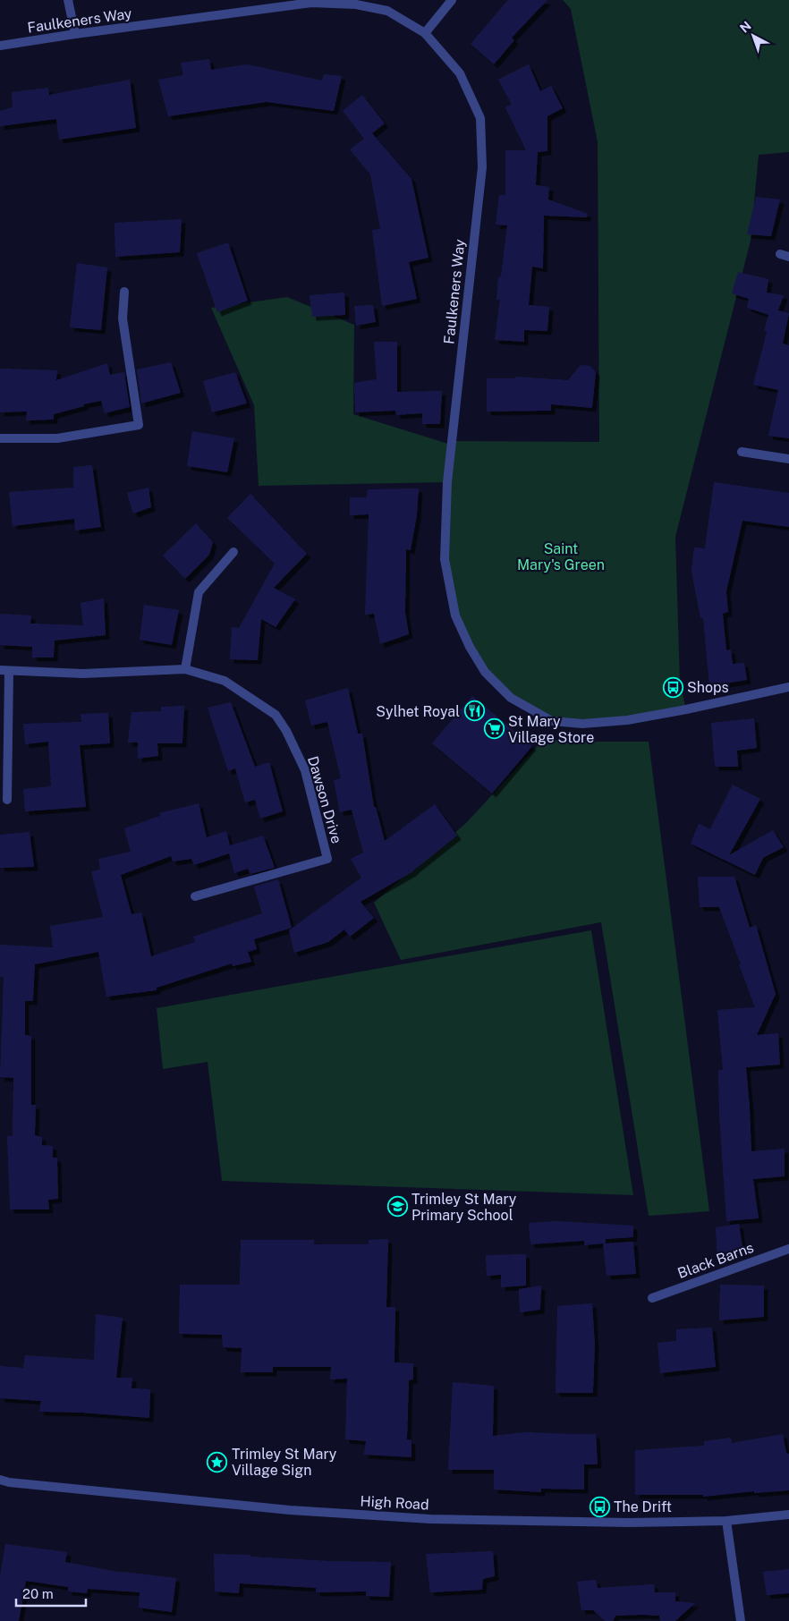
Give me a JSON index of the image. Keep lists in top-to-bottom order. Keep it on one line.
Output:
{"streets":{"street":["Faulkeners Way","Dawson Drive","Black Barns","High Road"]},"parks":["Saint Mary's Green"],"places":{"bus stop":["Shops","The Drift"],"restaurant":["Sylhet Royal"],"supermarket":["St Mary Village Store"],"school or university":["Trimley St Mary Primary School"],"place":["Trimley St Mary Village Sign"]},"scale_bar":"20 m","north":"top left"}
